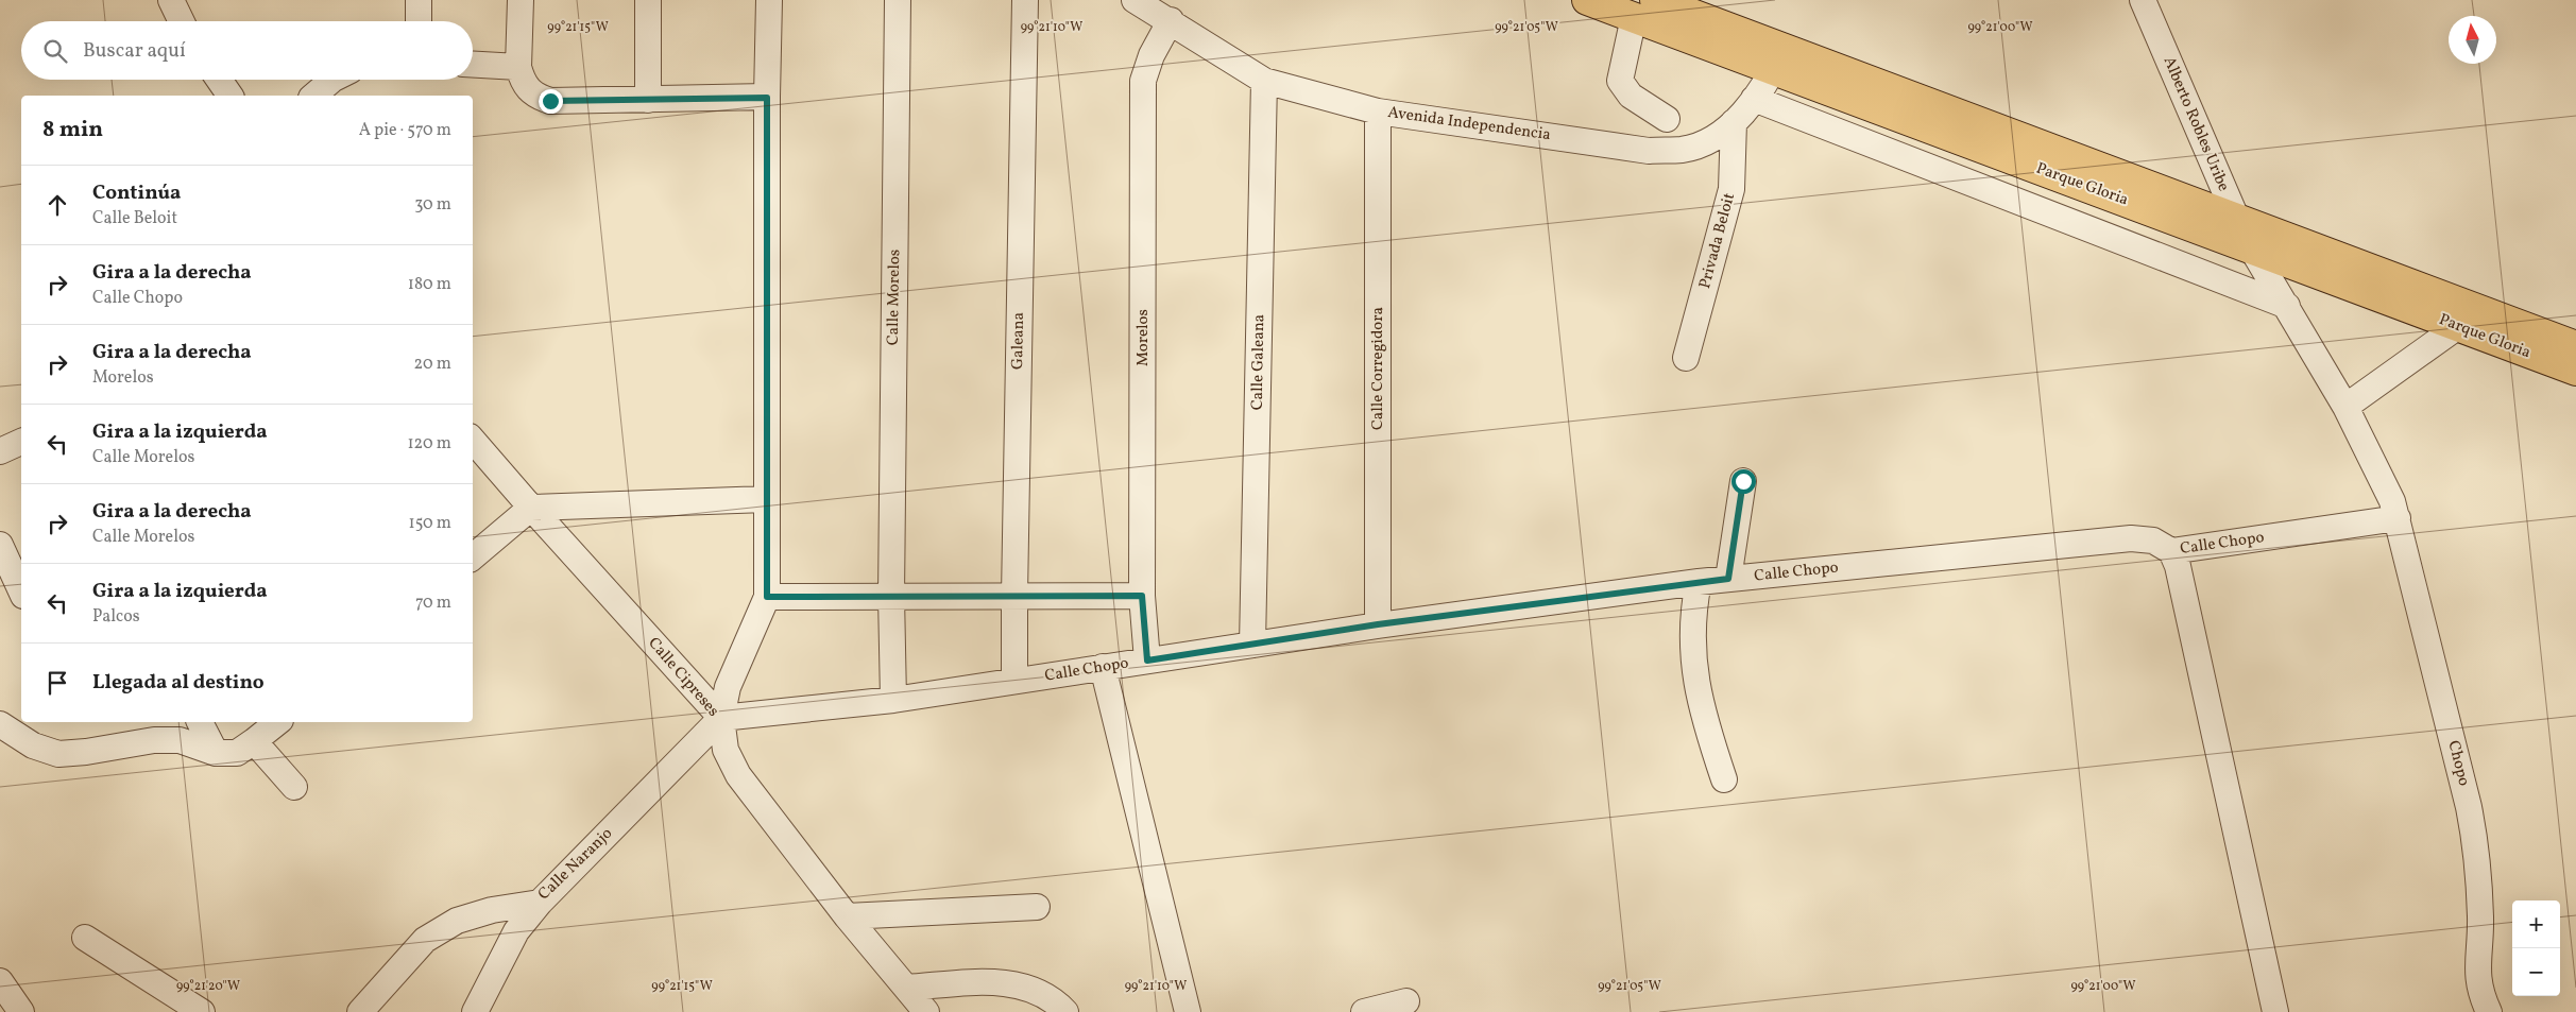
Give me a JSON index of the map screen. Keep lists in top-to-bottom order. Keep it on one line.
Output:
{"streets":{"main road":["Parque Gloria"],"street":["Avenida Independencia","Alberto Robles Uribe","Privada Beloit","Calle Morelos","Morelos","Galeana","Calle Galeana","Calle Corregidora","Calle Chopo","Calle Cipreses","Chopo","Calle Naranjo"]},"crossings":[["Avenida Independencia","Parque Gloria"],["Avenida Independencia","Privada Beloit"],["Avenida Independencia","Morelos"],["Avenida Independencia","Calle Galeana"],["Avenida Independencia","Calle Corregidora"],["Alberto Robles Uribe","Parque Gloria"],["Alberto Robles Uribe","Chopo"],["Morelos","Calle Chopo"],["Galeana","Calle Chopo"],["Calle Galeana","Calle Chopo"],["Calle Corregidora","Calle Chopo"],["Calle Chopo","Calle Cipreses"],["Calle Chopo","Chopo"],["Calle Chopo","Calle Naranjo"],["Calle Cipreses","Calle Naranjo"]],"north":"top","page":{"search":"Buscar aquí","heading":["8 min","A pie · 570 m"],"list":[["Continúa","Calle Beloit","30 m"],["Gira a la derecha","Calle Chopo","180 m"],["Gira a la derecha","Morelos","20 m"],["Gira a la izquierda","Calle Morelos","120 m"],["Gira a la derecha","Calle Morelos","150 m"],["Gira a la izquierda","Palcos","70 m"],"Llegada al destino"],"map_buttons":["+","−"]},"coordinates":["99°21'15\"W","99°21'10\"W","99°21'05\"W","99°21'00\"W","99°21'20\"W"]}
